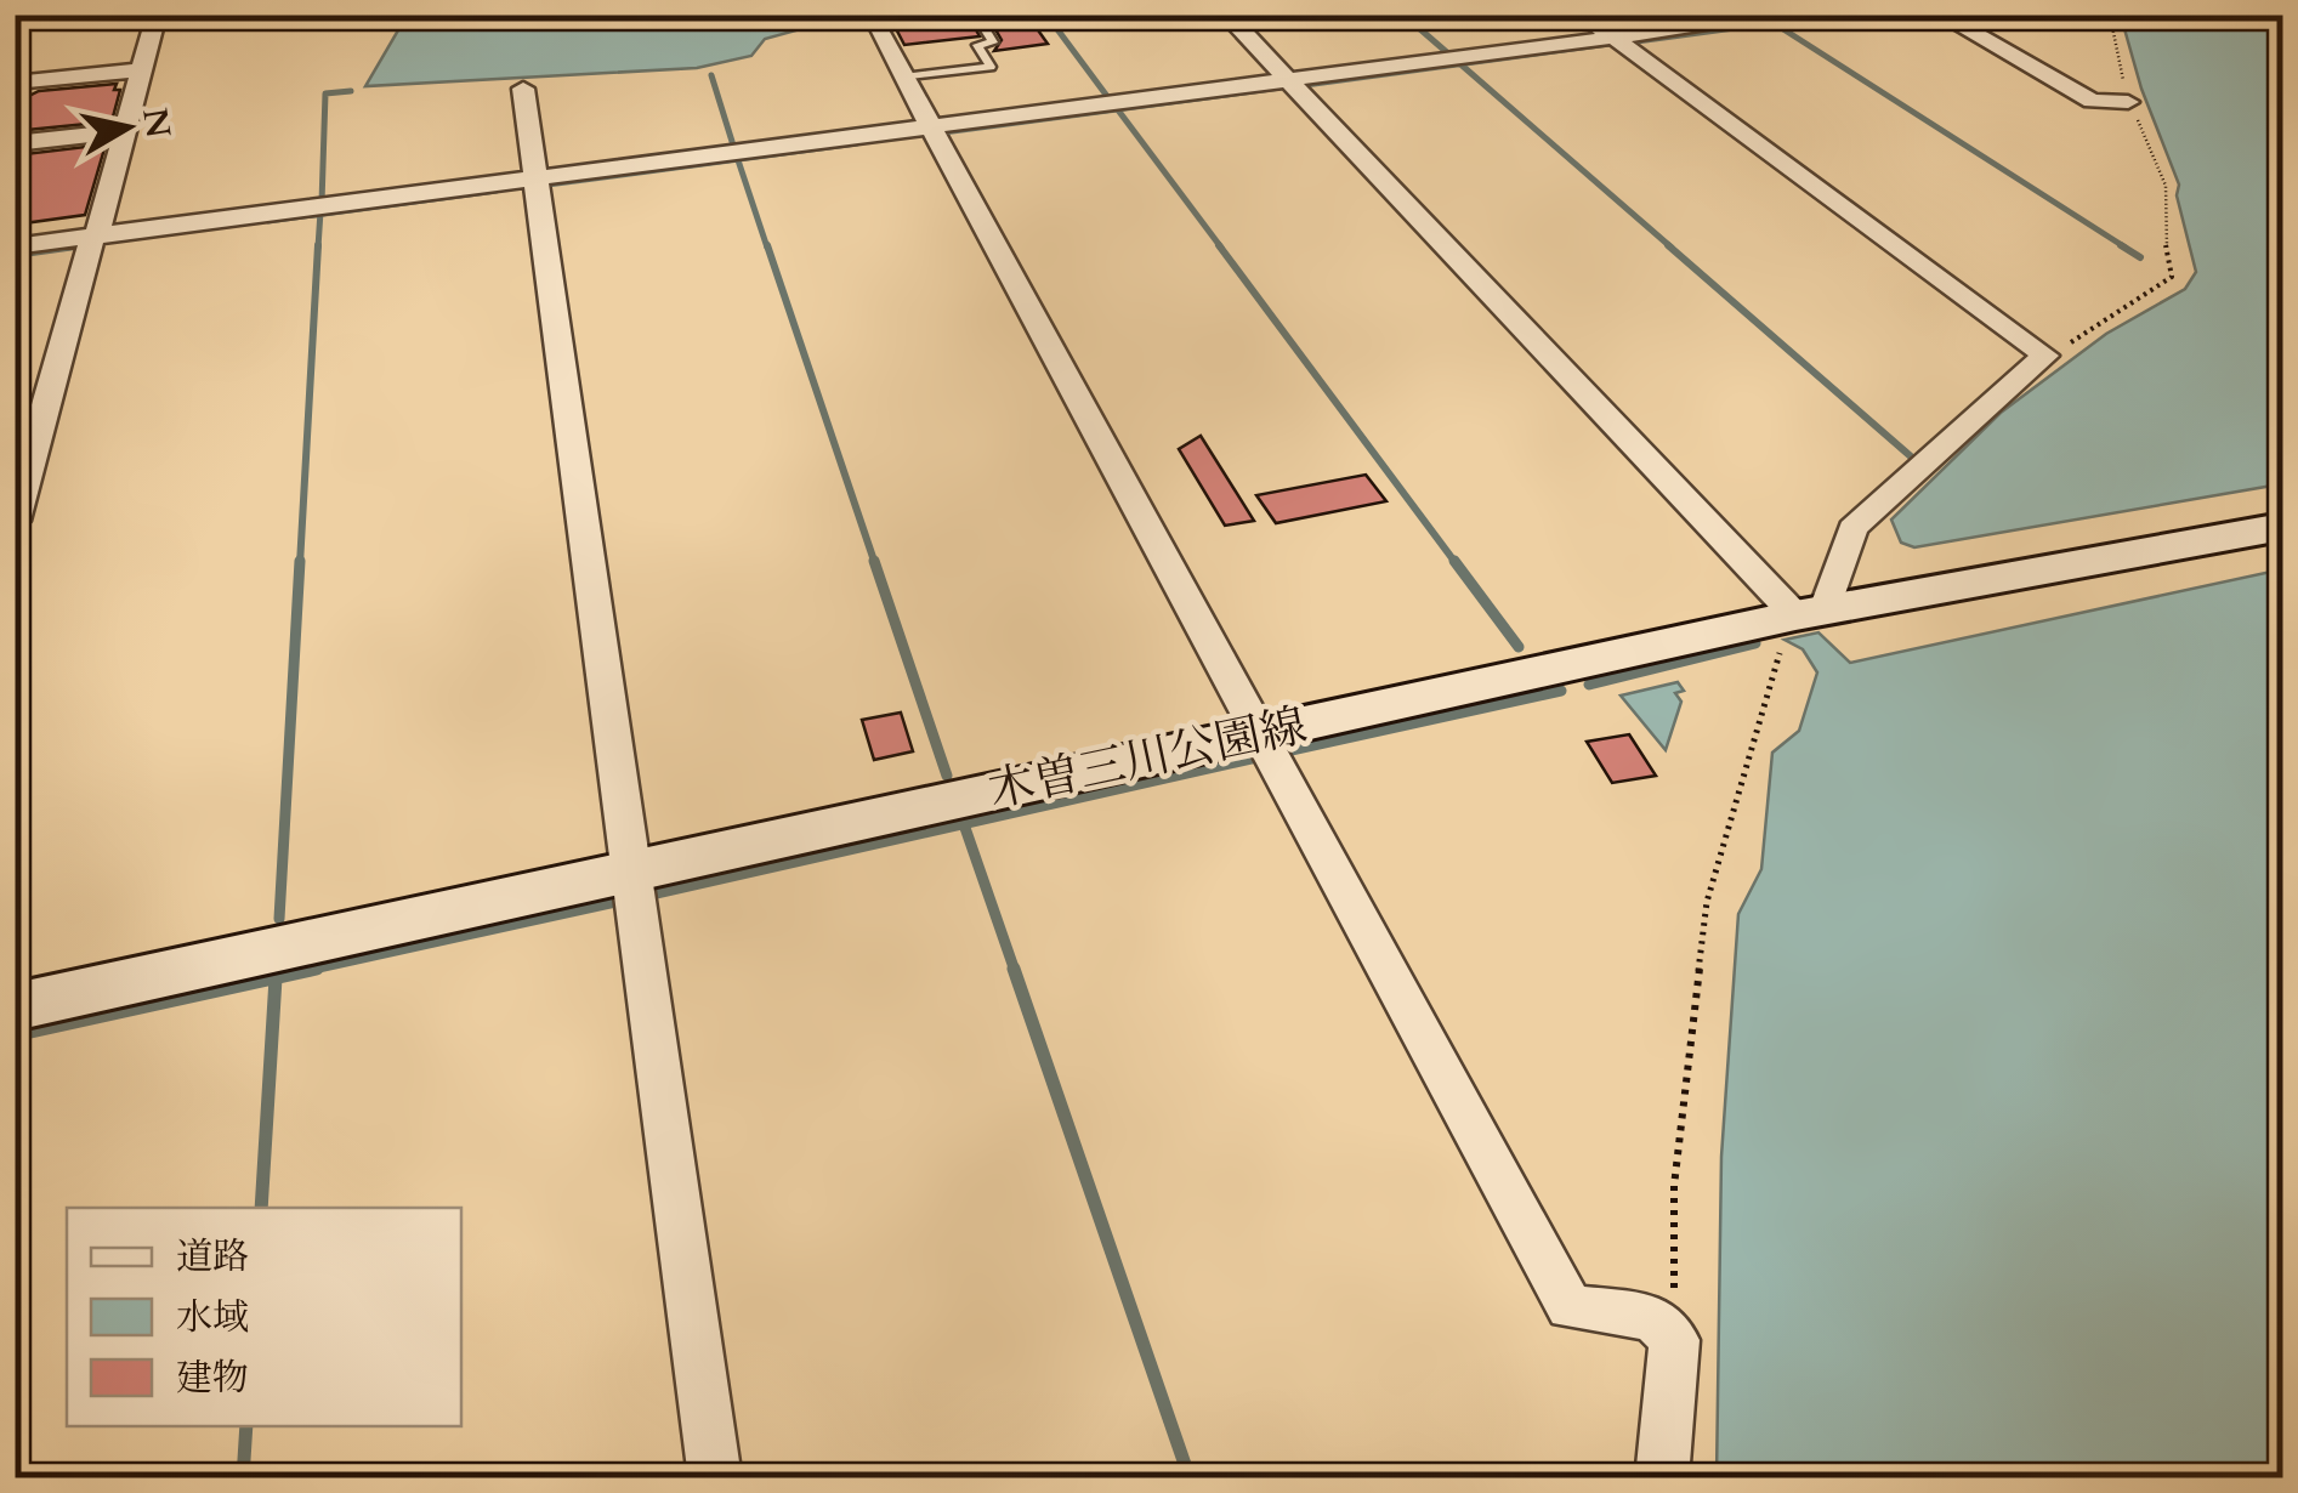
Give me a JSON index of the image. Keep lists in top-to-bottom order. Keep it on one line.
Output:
{"streets":{"main road":["木曽三川公園線"]},"legend":["道路","水域","建物"],"north":"right"}
